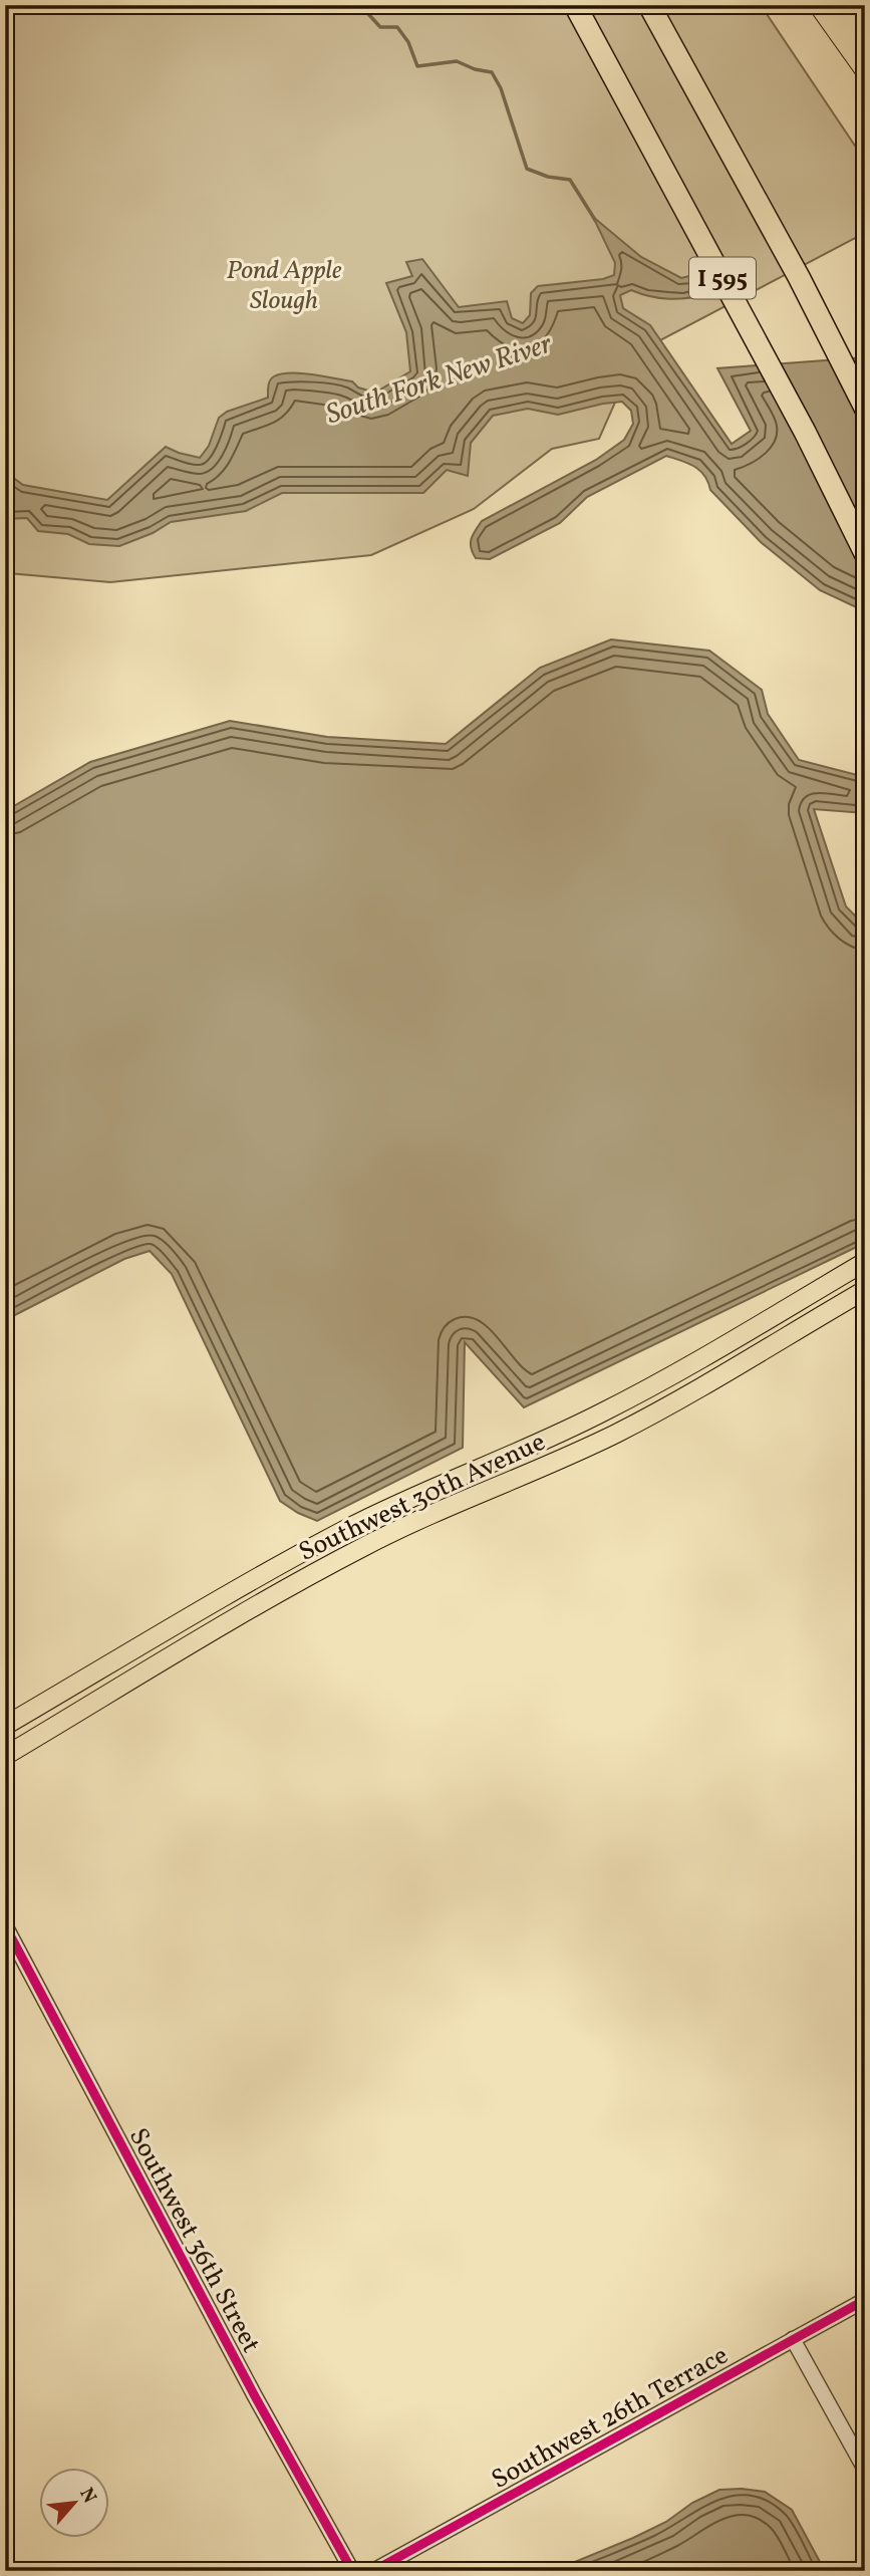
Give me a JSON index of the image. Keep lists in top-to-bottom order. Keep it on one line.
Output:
{"streets":{"highway":["I 595"],"main road":["Southwest 30th Avenue"],"street":["Southwest 36th Street","Southwest 26th Terrace"]},"water":["South Fork New River"],"parks":["Pond Apple Slough"],"north":"top right"}
